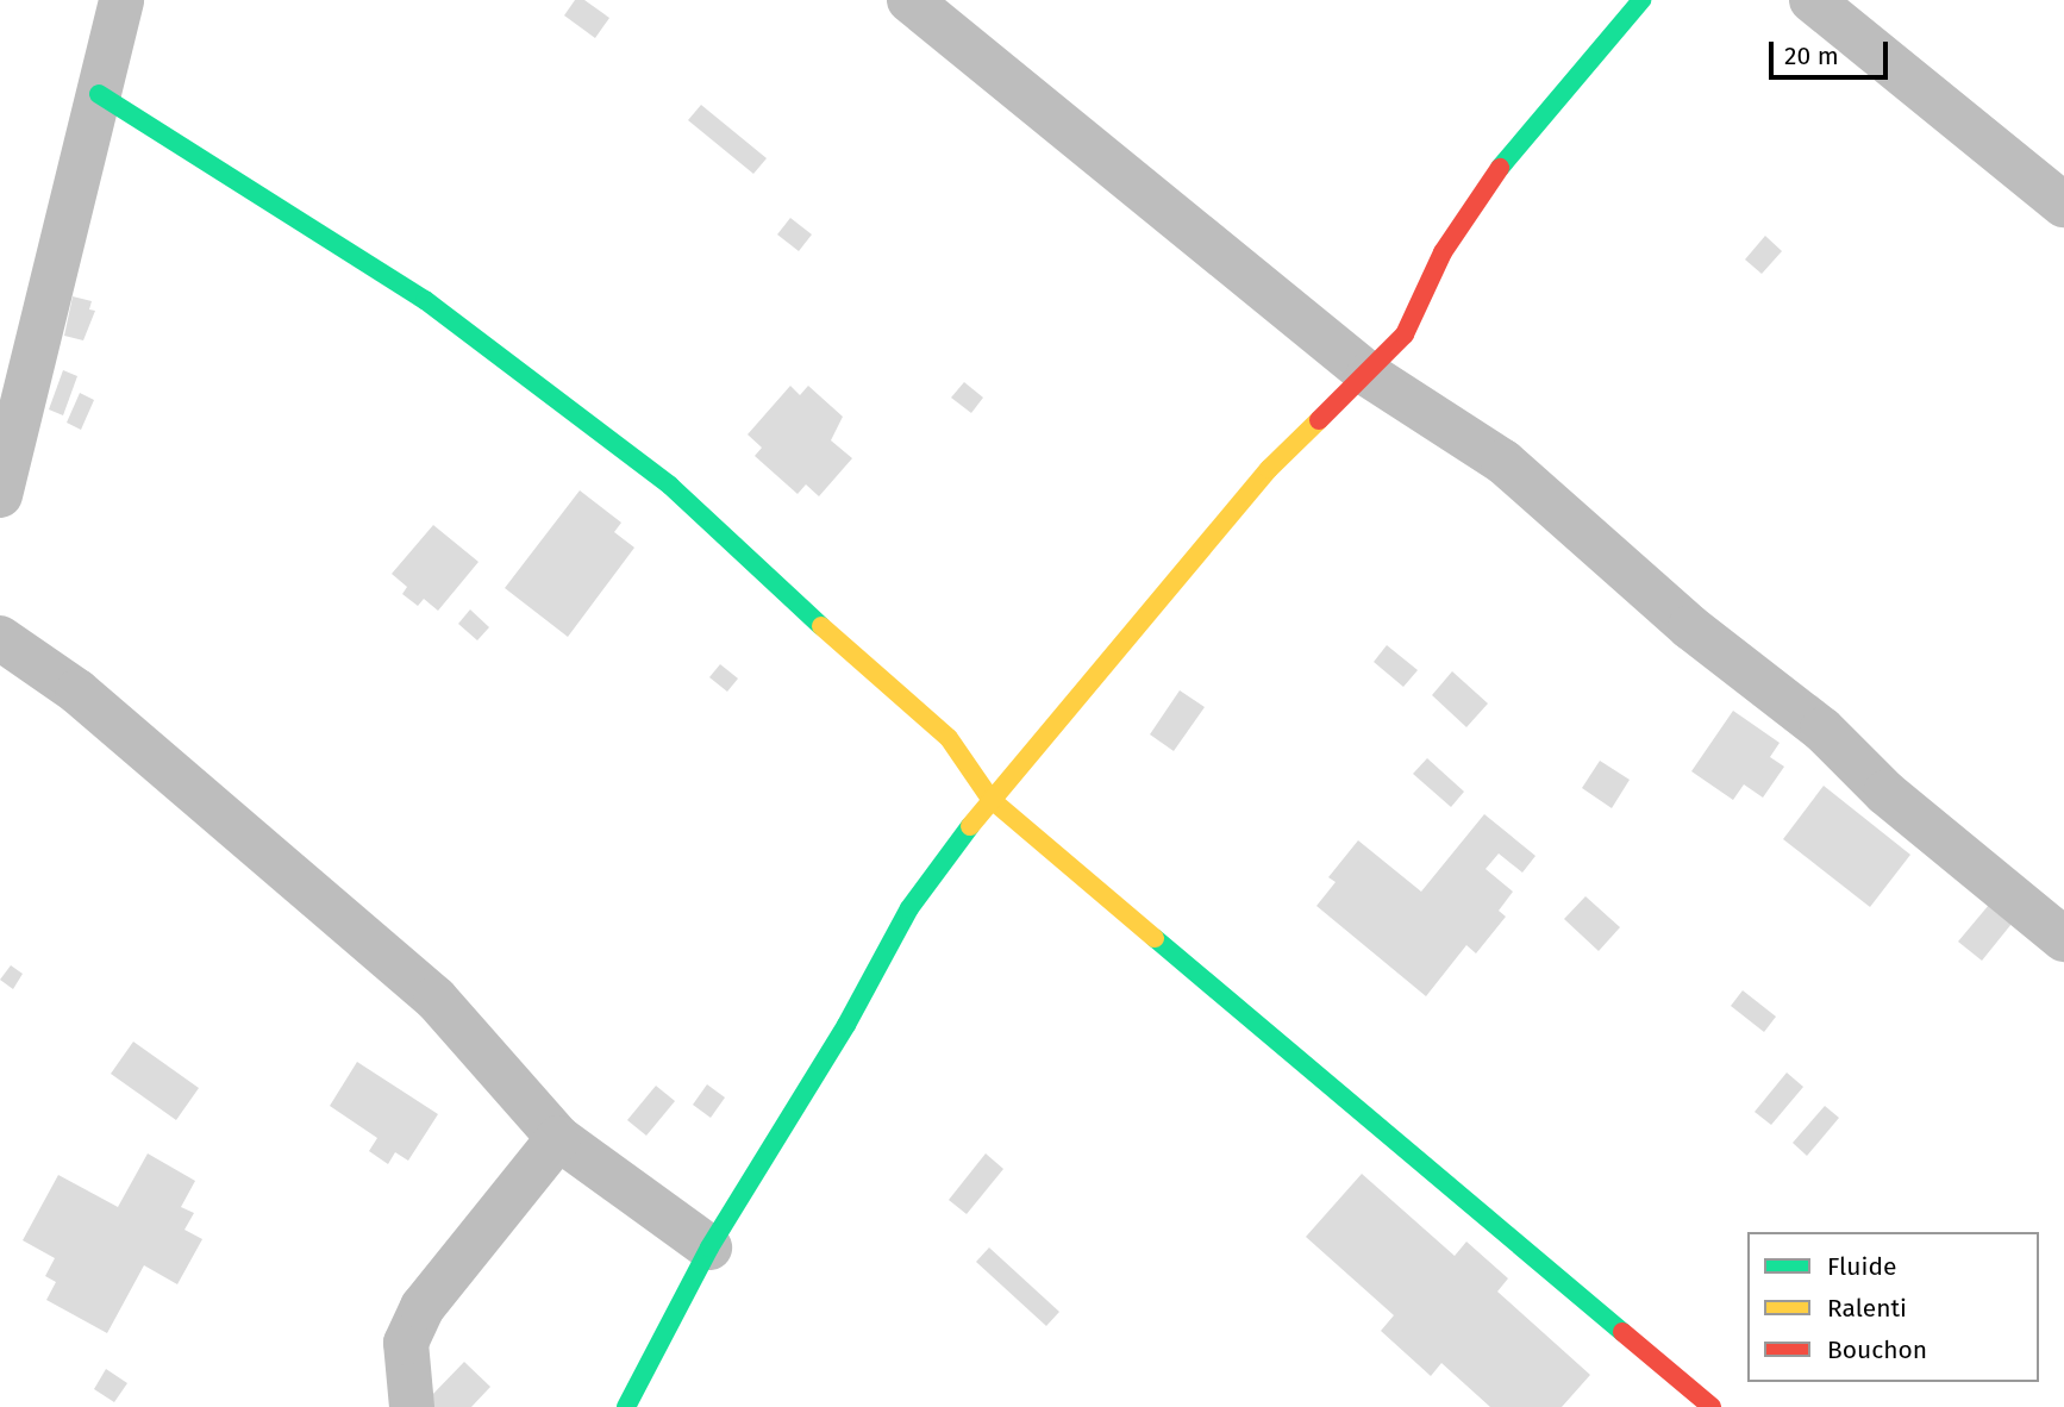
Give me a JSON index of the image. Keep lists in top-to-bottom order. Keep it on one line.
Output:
{"legend":["Fluide","Ralenti","Bouchon"],"scale_bar":"20 m"}
